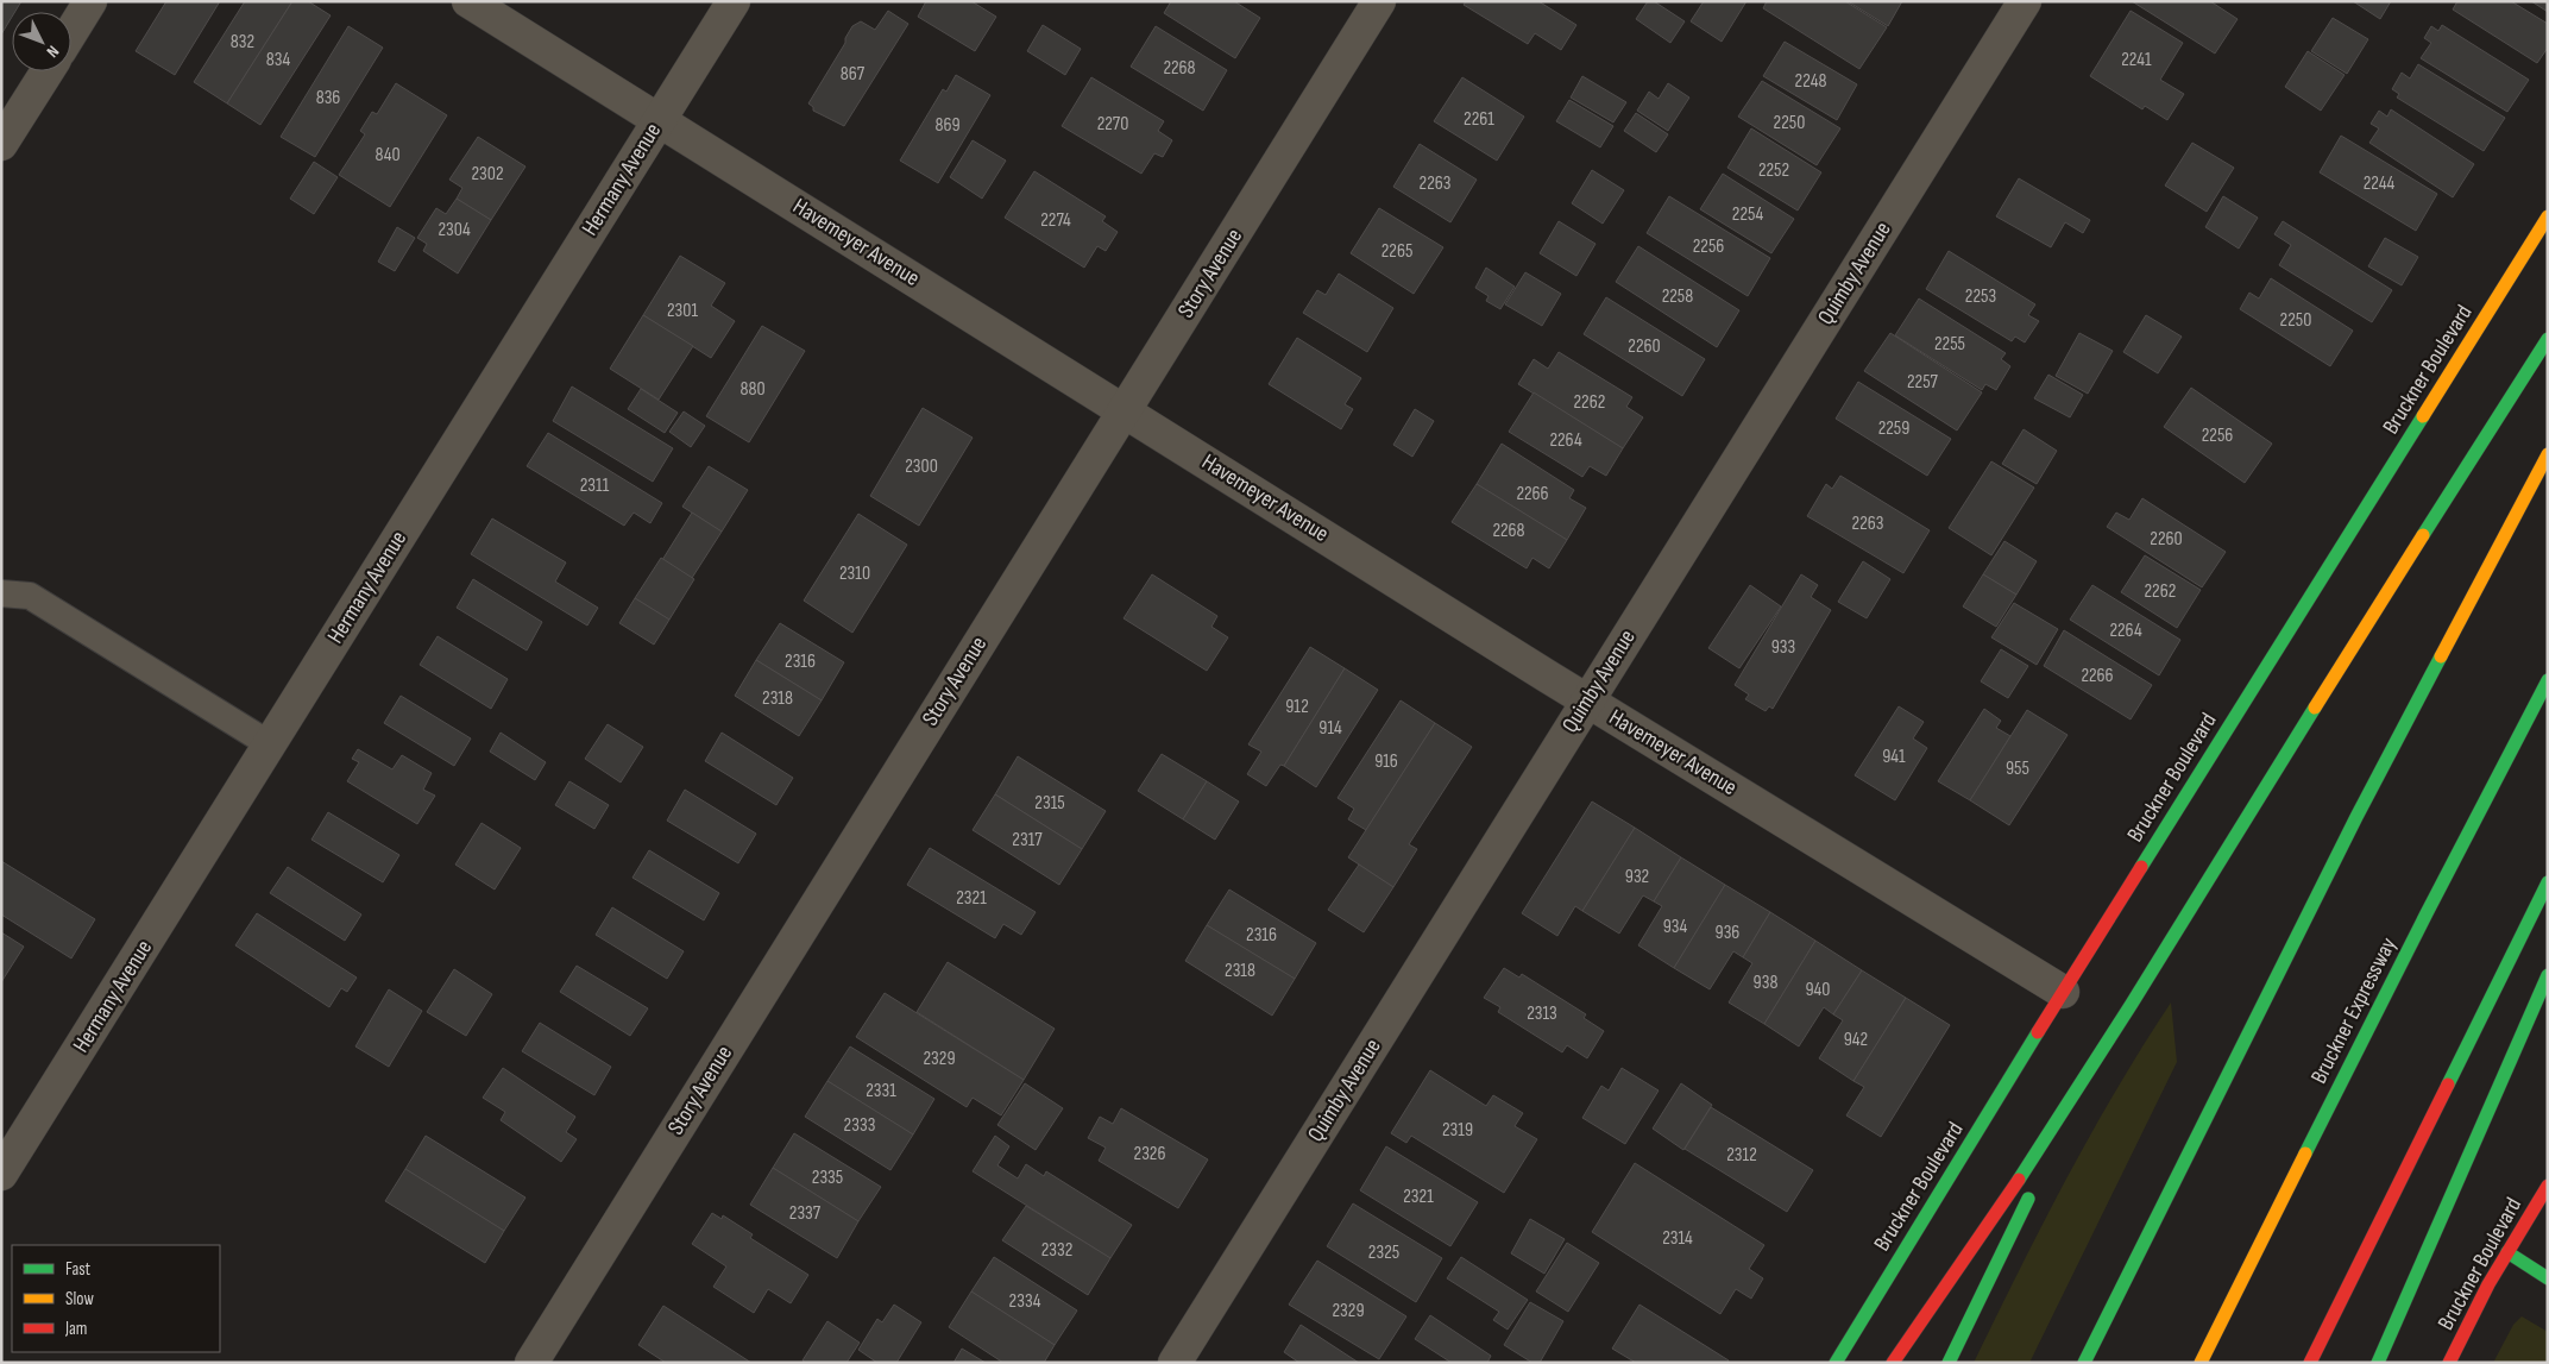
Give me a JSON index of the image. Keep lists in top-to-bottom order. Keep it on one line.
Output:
{"streets":{"main road":["Bruckner Boulevard","Bruckner Expressway"],"street":["Hermany Avenue","Havemeyer Avenue","Story Avenue","Quimby Avenue"]},"crossings":[["Hermany Avenue","Havemeyer Avenue"],["Havemeyer Avenue","Story Avenue"],["Havemeyer Avenue","Quimby Avenue"],["Havemeyer Avenue","Bruckner Boulevard"]],"house_numbers":["832","834","2241","2268","867","2248","836","2261","2250","2270","869","840","2252","2302","2263","2244","2254","2274","2304","2256","2265","2258","2253","2301","2250","2255","2260","2257","880","2262","2259","2256","2264","2300","2311","2266","2263","2268","2260","2310","2262","2264","933","2316","2266","2318","912","914","941","916","955","2315","2317","932","2321","934","936","2316","2318","938","940","2313","942","2329","2331","2333","2319","2326","2312","2335","2321","2337","2314","2332","2325","2334","2329"],"legend":["Fast","Slow","Jam"],"north":"bottom right"}
